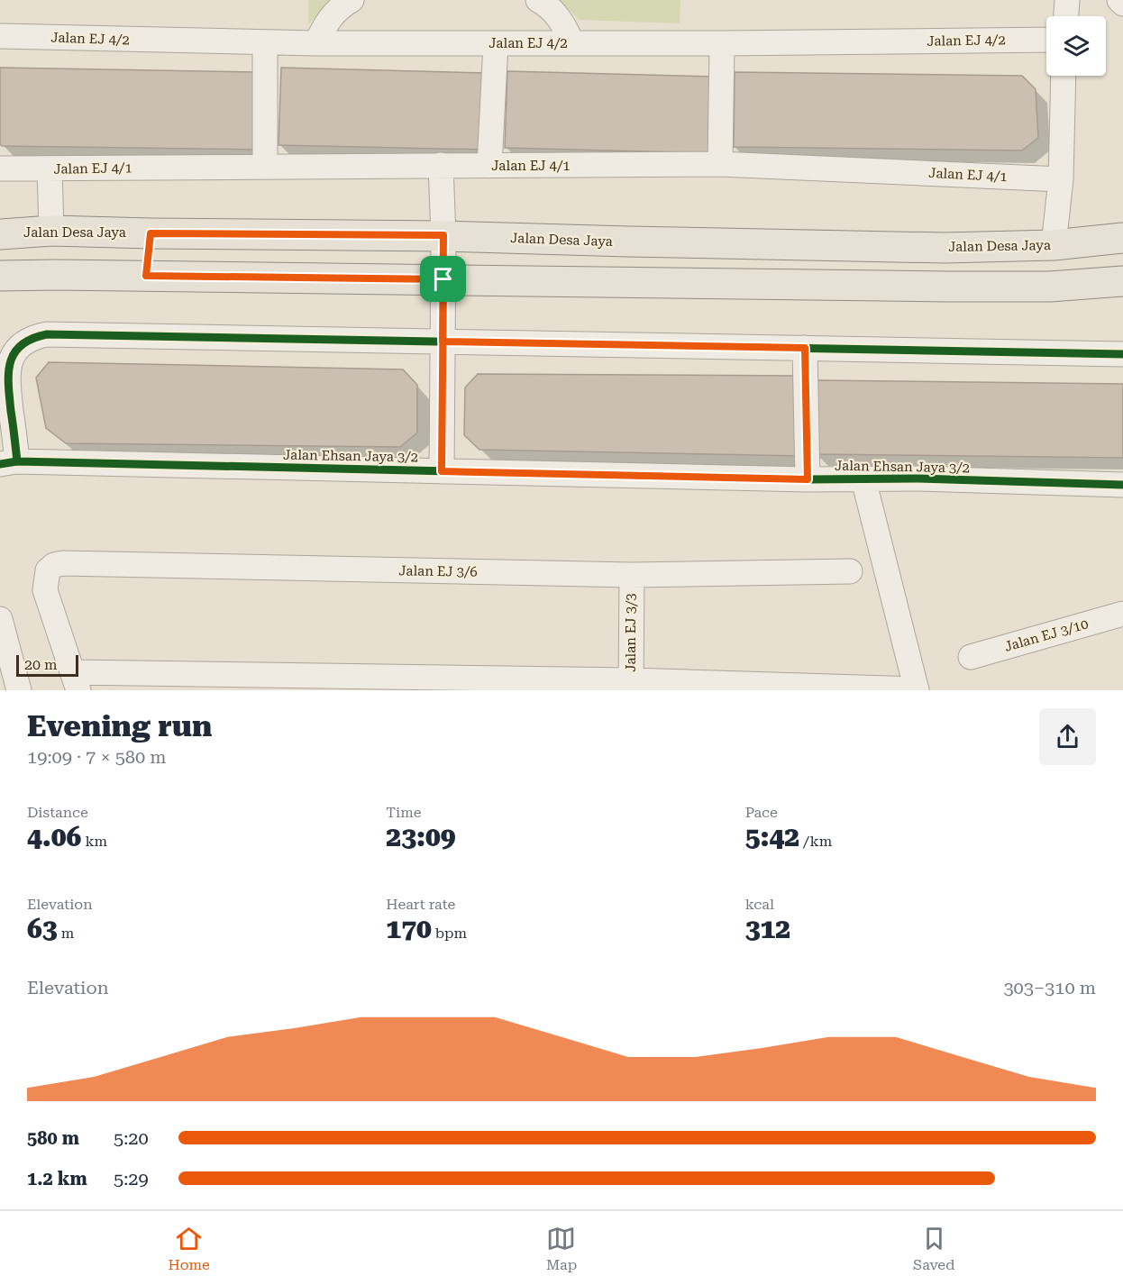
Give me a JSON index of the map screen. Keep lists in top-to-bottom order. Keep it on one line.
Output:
{"streets":{"main road":["Jalan Desa Jaya"],"street":["Jalan EJ 4/2","Jalan EJ 4/1","Jalan Ehsan Jaya 3/2","Jalan EJ 3/6","Jalan EJ 3/3","Jalan EJ 3/10"]},"crossings":[["Jalan EJ 3/6","Jalan EJ 3/3"]],"scale_bar":"20 m","page":{"scale":"20 m","heading":["Evening run","19:09 · 7 × 580 m"],"stats":[["Distance","4.06 km"],["Time","23:09"],["Pace","5:42 /km"],["Elevation","63 m"],["Heart rate","170 bpm"],["kcal","312"]],"chart":["Elevation","303–310 m"],"list":[{"name":"580 m","note":"5:20"},{"name":"1.2 km","note":"5:29"}],"tabs":["Home","Map","Saved"]}}
